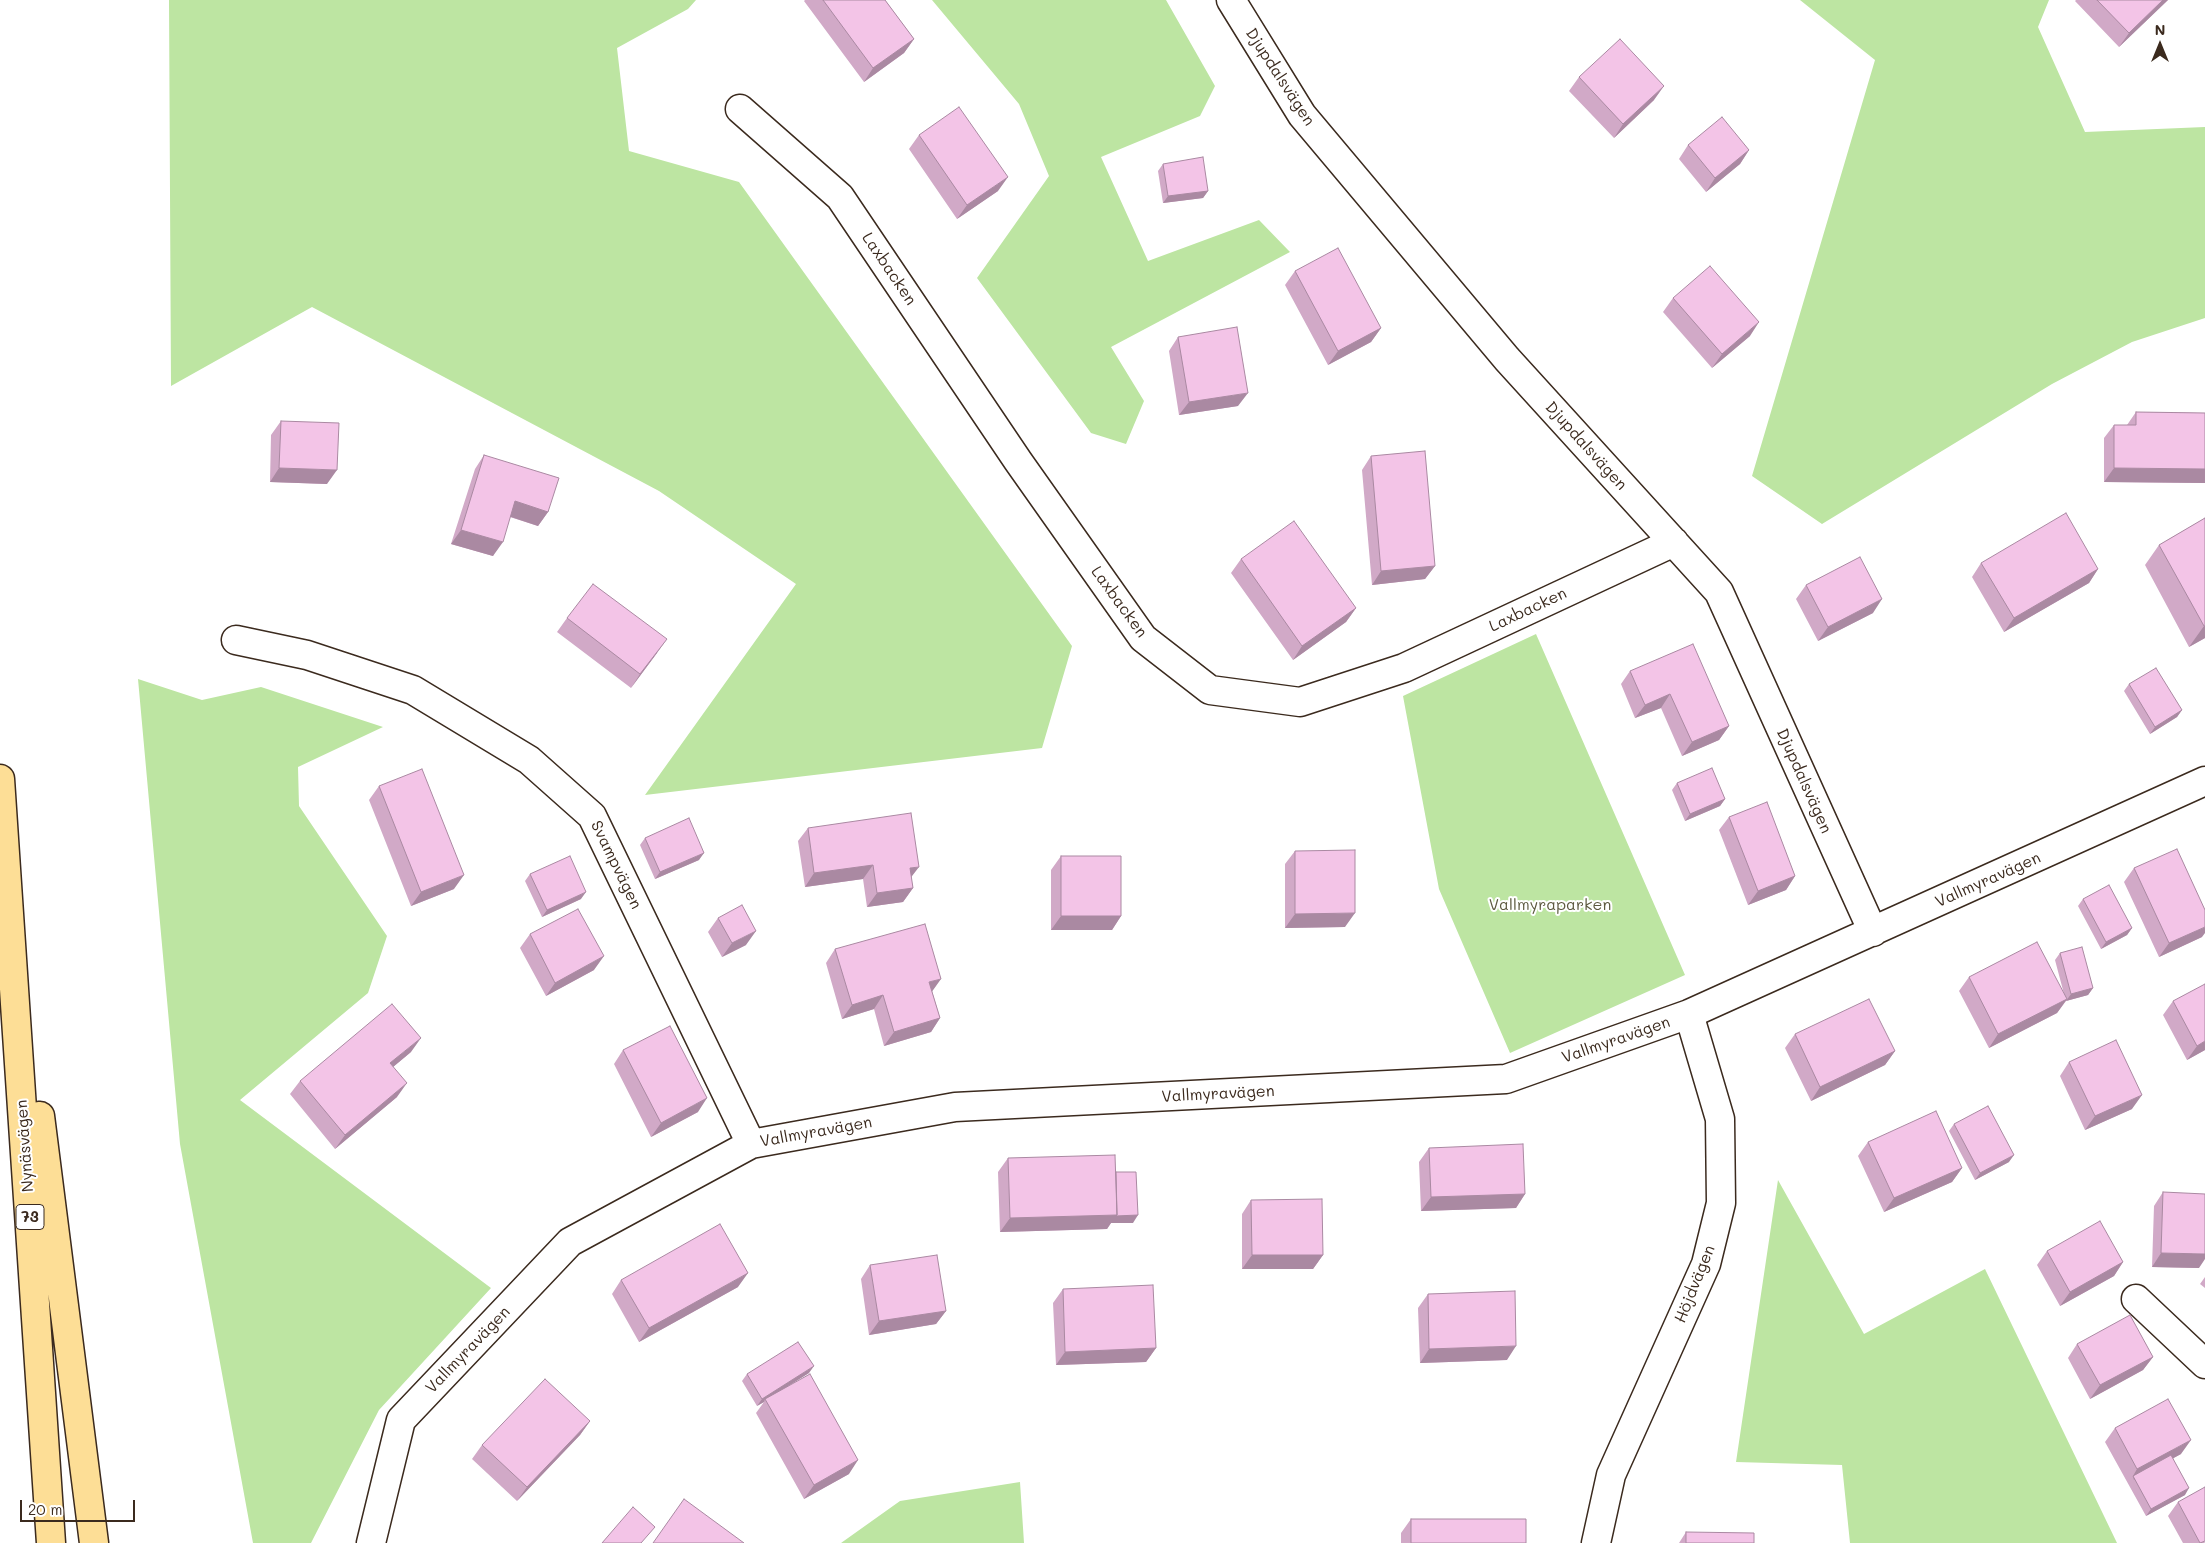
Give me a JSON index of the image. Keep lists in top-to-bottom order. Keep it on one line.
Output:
{"streets":{"highway":["Nynäsvägen","73"],"street":["Djupdalsvägen","Laxbacken","Svampvägen","Vallmyravägen","Höjdvägen"]},"crossings":[["Djupdalsvägen","Laxbacken"],["Djupdalsvägen","Vallmyravägen"],["Svampvägen","Vallmyravägen"],["Vallmyravägen","Höjdvägen"]],"parks":["Vallmyraparken"],"scale_bar":"20 m","north":"top"}
